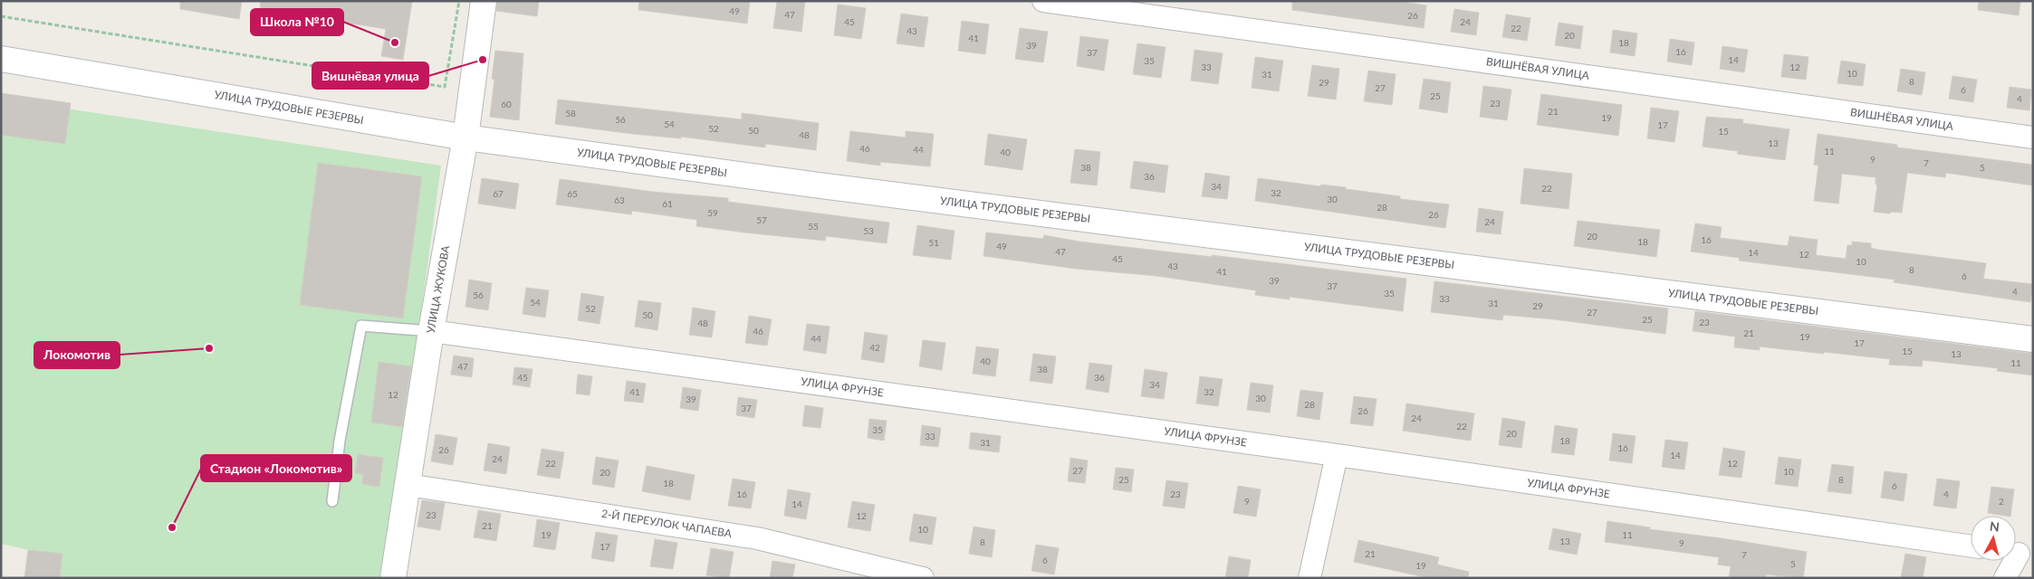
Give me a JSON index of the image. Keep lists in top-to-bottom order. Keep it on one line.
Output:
{"streets":{"main road":["УЛИЦА ТРУДОВЫЕ РЕЗЕРВЫ","УЛИЦА ЖУКОВА"],"street":["ВИШНЁВАЯ УЛИЦА","УЛИЦА ФРУНЗЕ","2-Й ПЕРЕУЛОК ЧАПАЕВА"]},"crossings":[["УЛИЦА ТРУДОВЫЕ РЕЗЕРВЫ","УЛИЦА ЖУКОВА"],["УЛИЦА ЖУКОВА","УЛИЦА ФРУНЗЕ"],["УЛИЦА ЖУКОВА","2-Й ПЕРЕУЛОК ЧАПАЕВА"]],"places":["Школа №10","Вишнёвая улица","Локомотив","Стадион «Локомотив»"],"house_numbers":["49","47","26","45","24","22","43","20","41","18","39","16","37","14","35","33","12","10","31","8","29","27","6","25","4","23","60","21","58","19","56","54","17","52","50","15","48","13","46","44","11","40","9","7","38","5","36","34","22","32","67","65","30","63","61","28","59","26","57","24","55","53","20","16","18","51","49","47","14","12","45","10","43","8","41","6","39","37","4","35","56","33","54","31","29","52","27","50","25","23","48","46","21","19","44","17","42","15","13","40","11","47","38","45","36","34","41","32","12","30","39","28","37","26","24","22","35","20","33","18","31","16","26","14","24","22","12","27","10","20","25","8","18","6","16","23","4","9","2","14","23","12","21","10","19","11","13","8","9","17","21","7","6","5","19"],"north":"top"}
